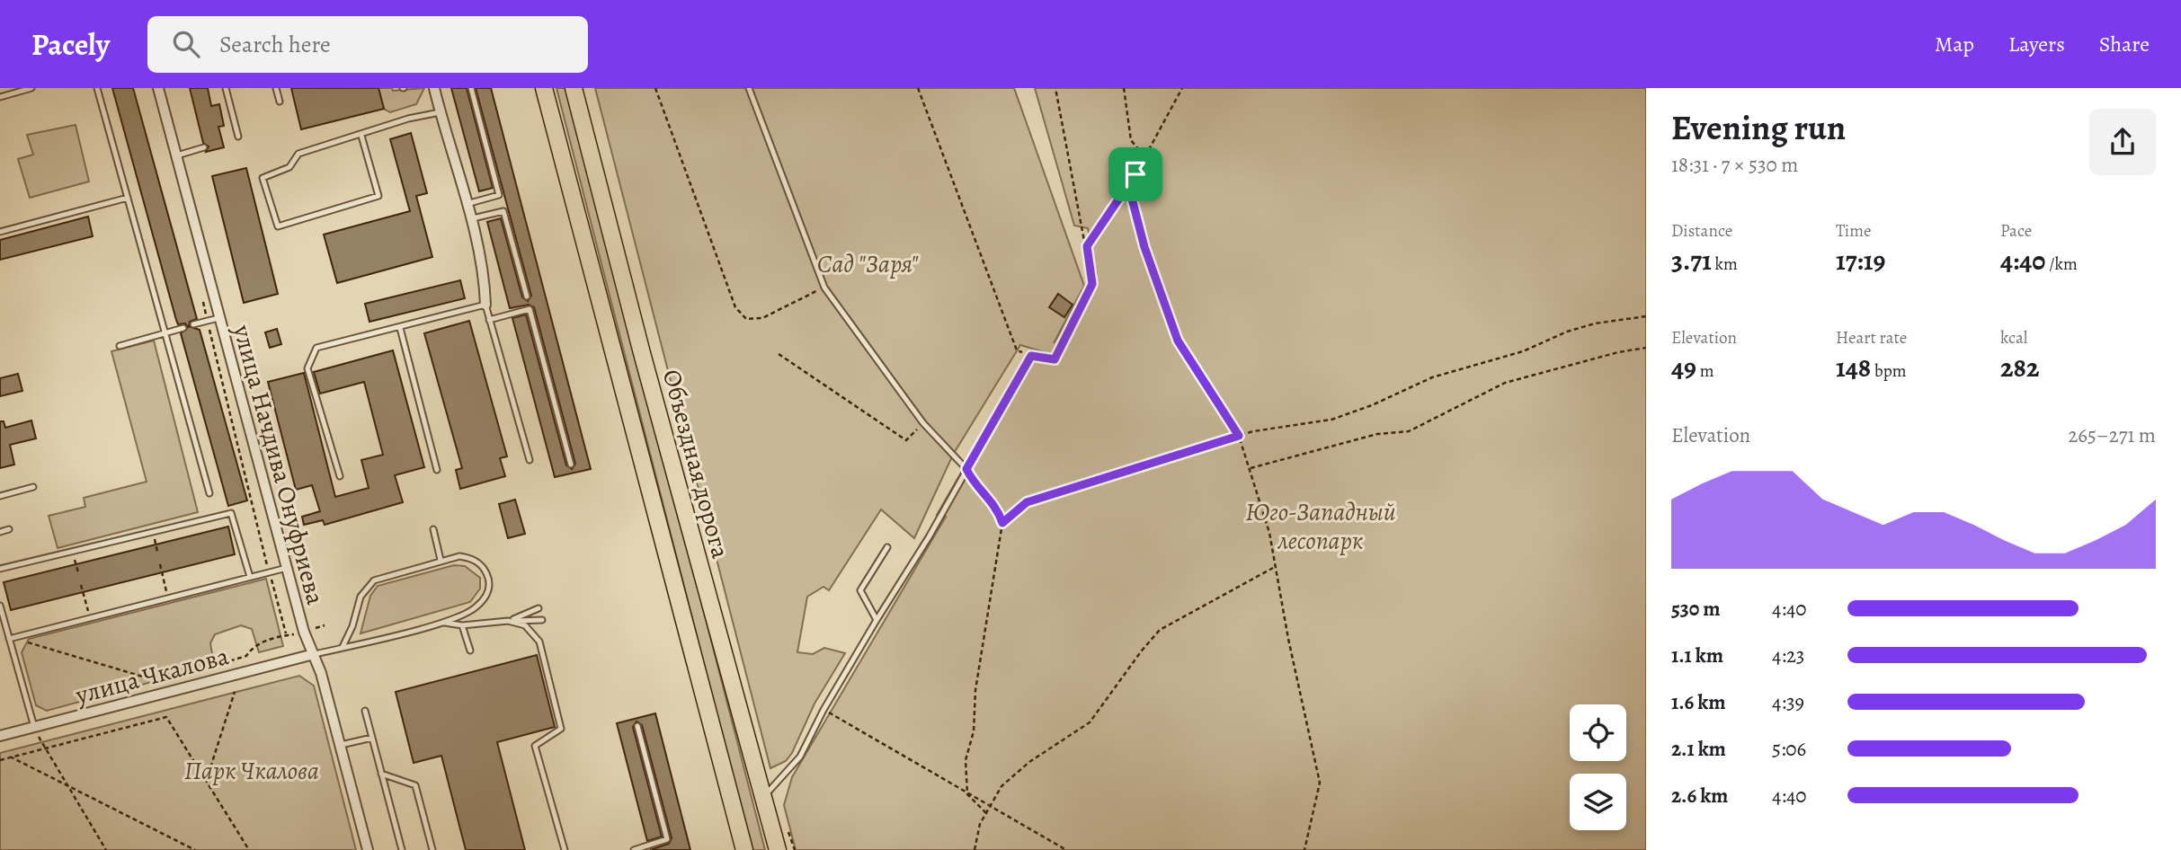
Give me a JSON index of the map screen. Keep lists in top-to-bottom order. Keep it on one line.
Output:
{"streets":{"main road":["Объездная дорога"],"street":["улица Начдива Онуфриева","улица Чкалова"]},"crossings":[["улица Начдива Онуфриева","улица Чкалова"]],"parks":["Сад \"Заря\"","Юго-Западный лесопарк","Парк Чкалова"],"page":{"header":"Pacely","search":"Search here","nav":["Map","Layers","Share"],"heading":["Evening run","18:31 · 7 × 530 m"],"stats":[["Distance","3.71 km"],["Time","17:19"],["Pace","4:40 /km"],["Elevation","49 m"],["Heart rate","148 bpm"],["kcal","282"]],"chart":["Elevation","265–271 m"],"list":[{"name":"530 m","note":"4:40"},{"name":"1.1 km","note":"4:23"},{"name":"1.6 km","note":"4:39"},{"name":"2.1 km","note":"5:06"},{"name":"2.6 km","note":"4:40"}]}}
